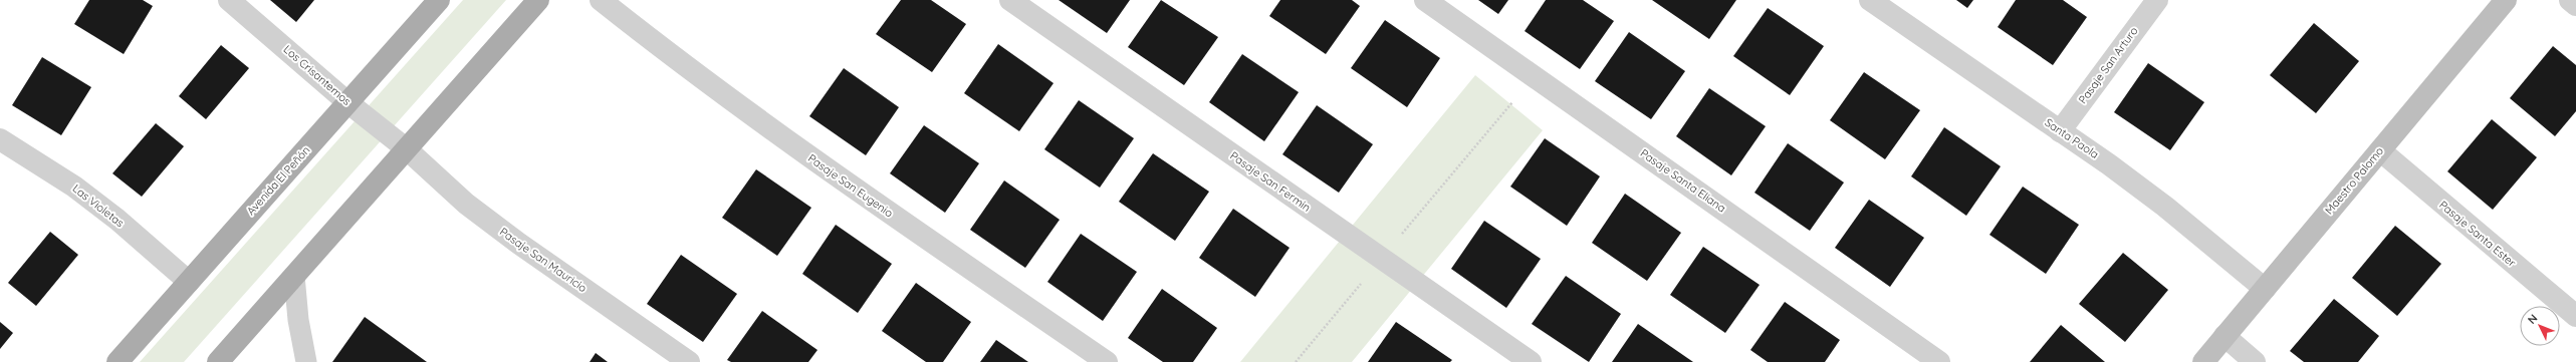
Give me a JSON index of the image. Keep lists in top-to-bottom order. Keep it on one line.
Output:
{"streets":{"main road":["Avenida El Peñón"],"street":["Pasaje San Arturo","Los Crisantemos","Santa Paola","Pasaje Santa Eliana","Maestro Palomo","Pasaje San Fermin","Pasaje San Eugenio","Las Violetas","Pasaje Santa Ester","Pasaje San Mauricio"]},"crossings":[["Pasaje San Arturo","Santa Paola"],["Los Crisantemos","Avenida El Peñón"],["Los Crisantemos","Pasaje San Mauricio"],["Santa Paola","Maestro Palomo"],["Avenida El Peñón","Las Violetas"],["Maestro Palomo","Pasaje Santa Ester"]],"north":"top left"}
